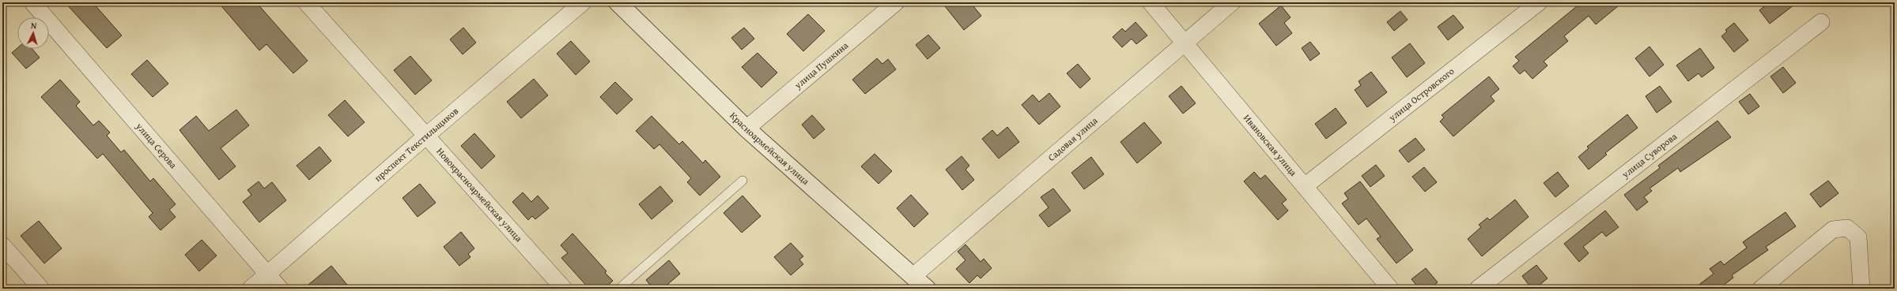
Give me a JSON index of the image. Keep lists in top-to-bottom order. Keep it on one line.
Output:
{"streets":{"street":["улица Пушкина","улица Островского","Садовая улица","проспект Текстильщиков","улица Серова","Ивановская улица","Красноармейская улица","улица Суворова","Новокрасноармейская улица"]},"crossings":[["улица Пушкина","Красноармейская улица"],["улица Островского","Ивановская улица"],["Садовая улица","Ивановская улица"],["Садовая улица","Красноармейская улица"],["проспект Текстильщиков","улица Серова"],["проспект Текстильщиков","Новокрасноармейская улица"]],"north":"top"}
